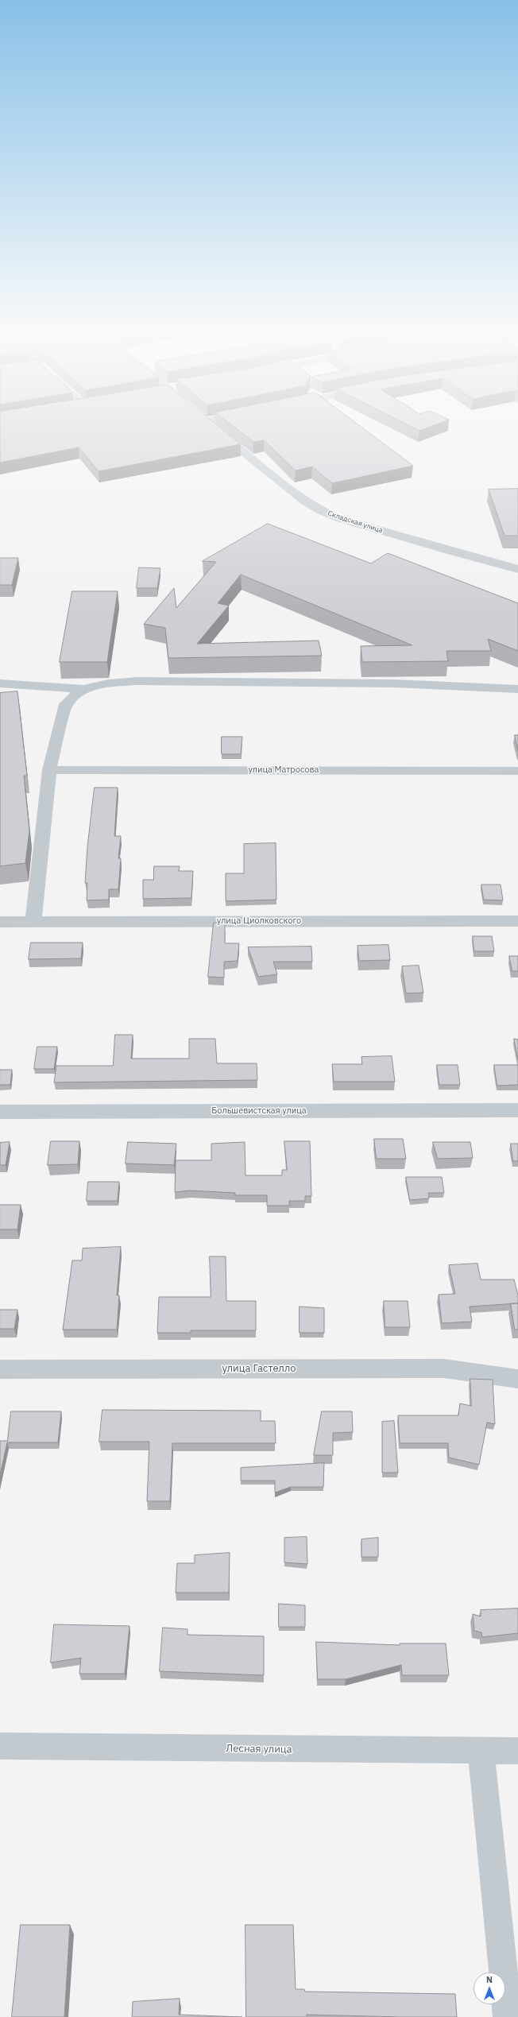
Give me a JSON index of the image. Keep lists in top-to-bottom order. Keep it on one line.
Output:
{"streets":{"street":["Складская улица","улица Матросова","улица Циолковского","Большевистская улица","улица Гастелло","Лесная улица"]},"north":"top"}
